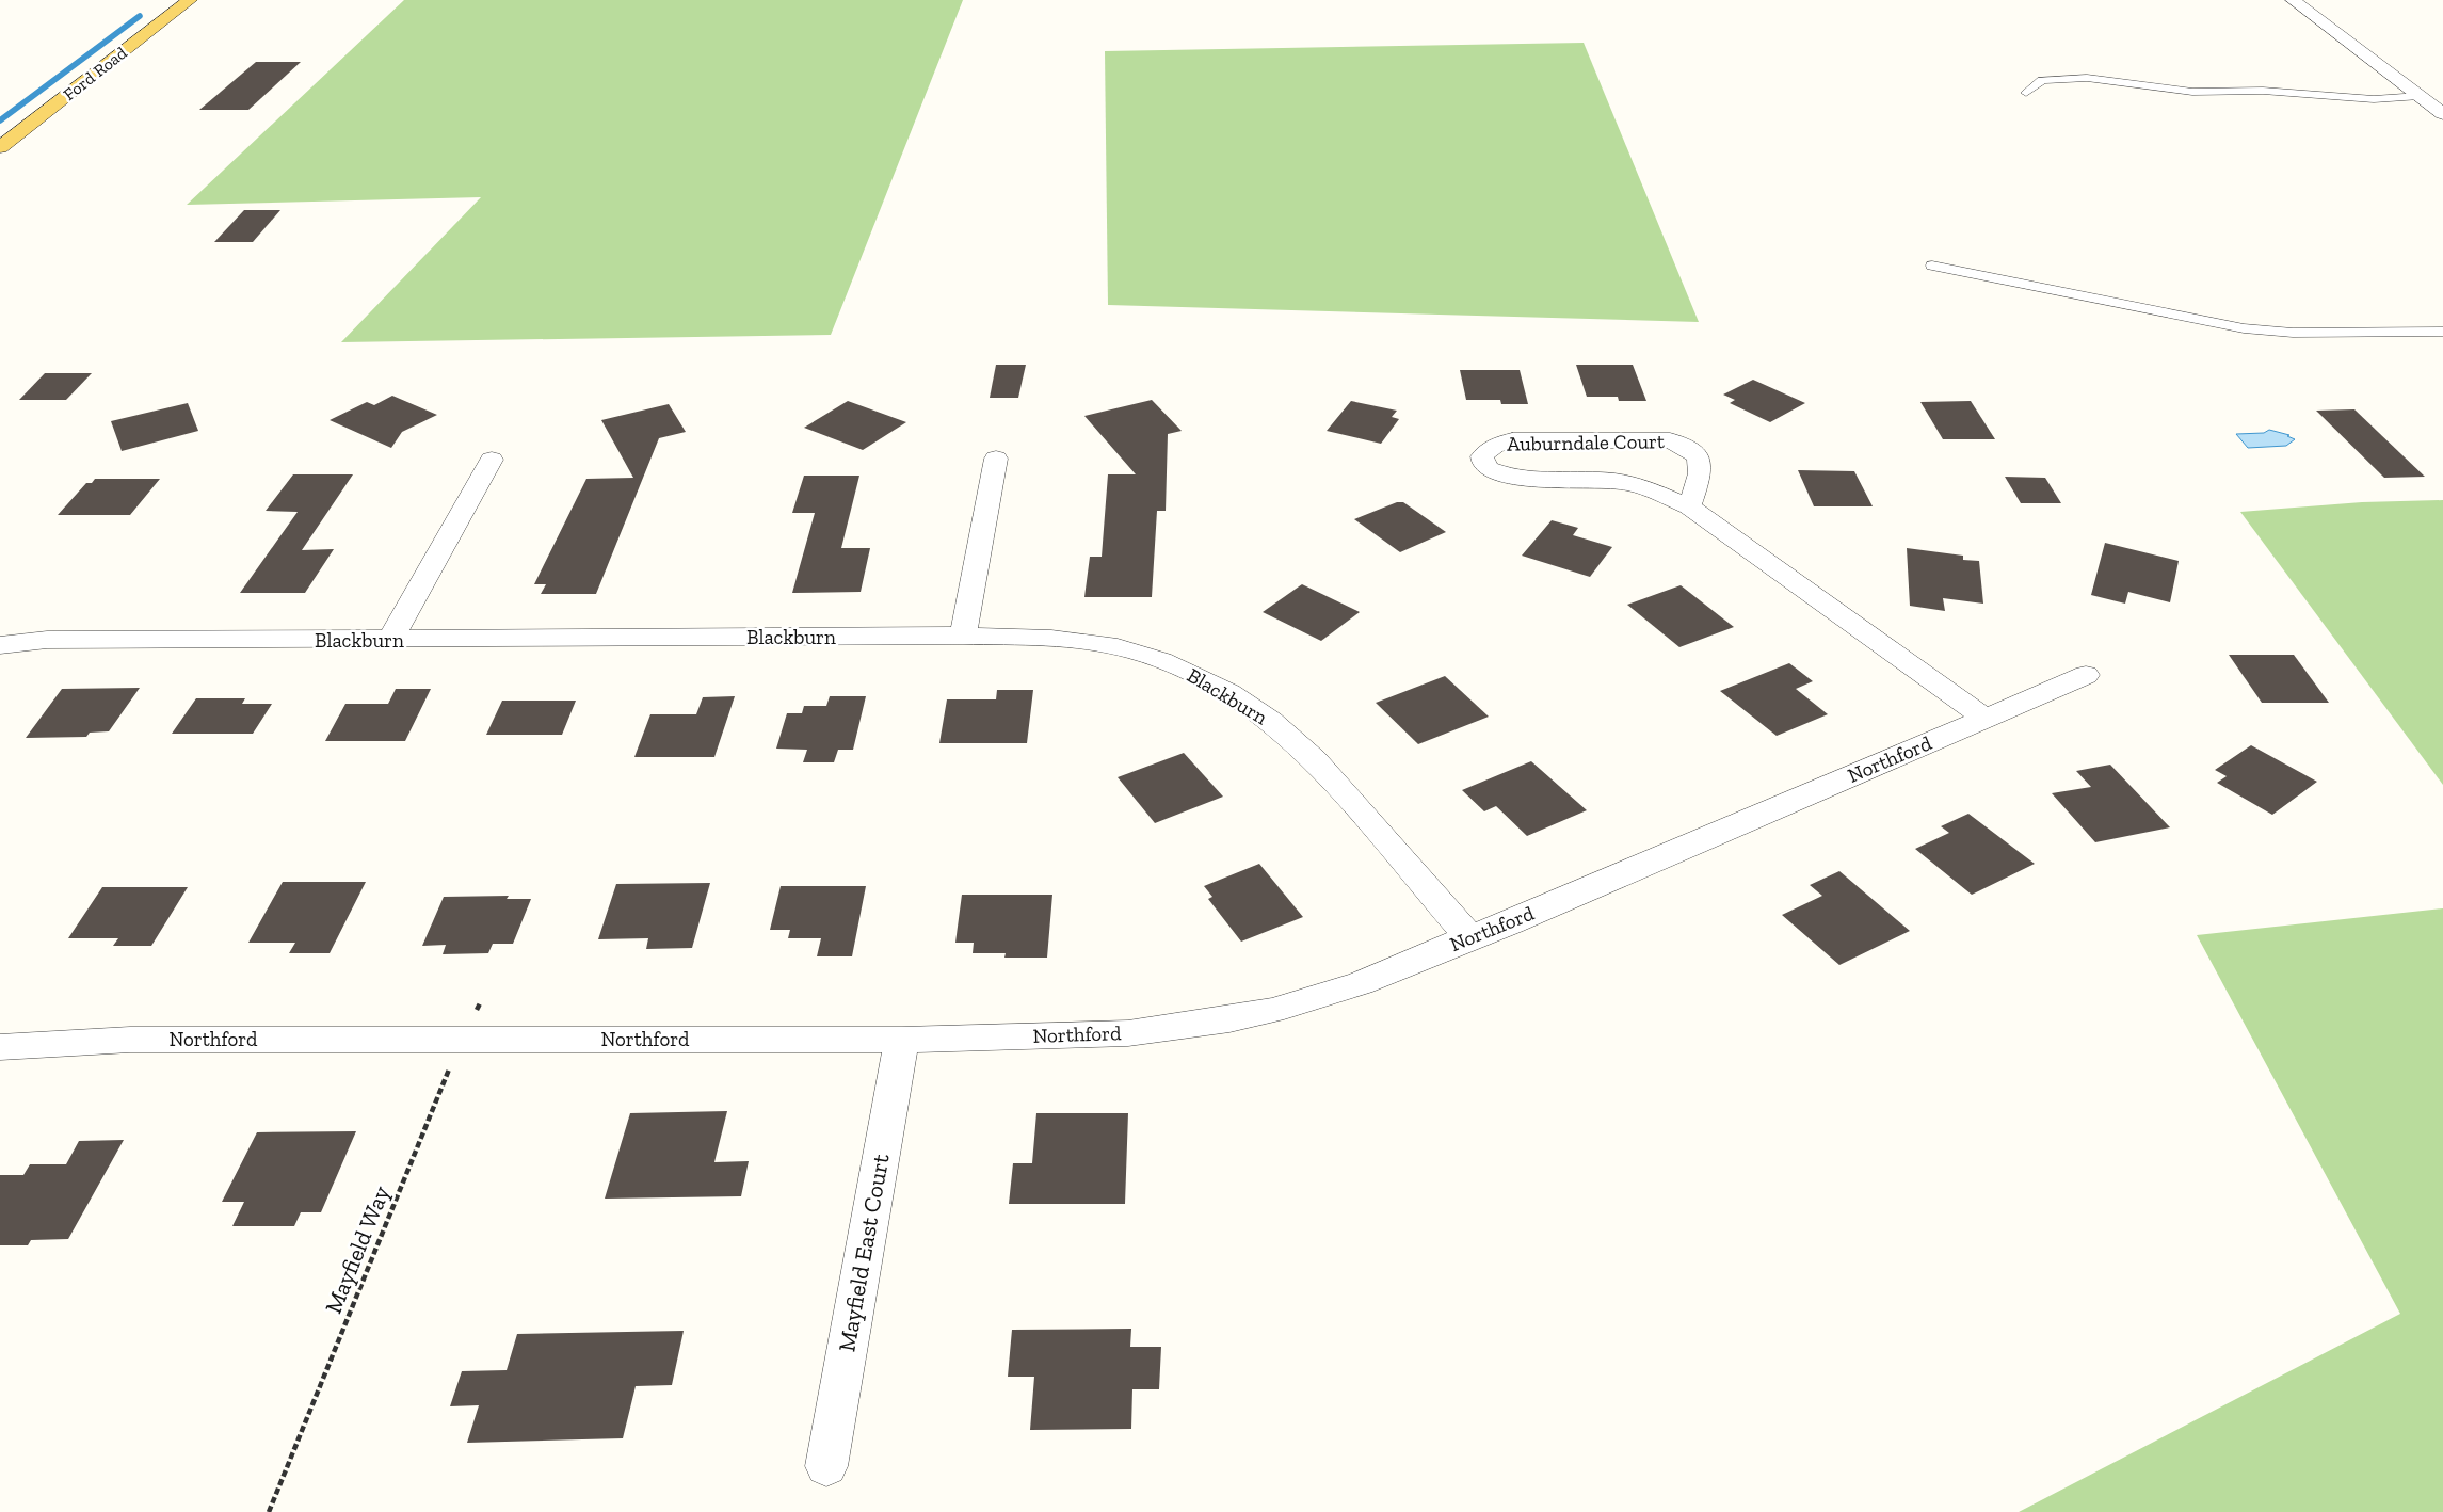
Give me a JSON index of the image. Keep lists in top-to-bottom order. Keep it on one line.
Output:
{"streets":{"main road":["Ford Road"],"street":["Auburndale Court","Blackburn","Northford","Mayfield East Court"],"path":["Mayfield Way"]},"crossings":[["Auburndale Court","Northford"],["Blackburn","Northford"],["Northford","Mayfield Way"],["Northford","Mayfield East Court"]]}
